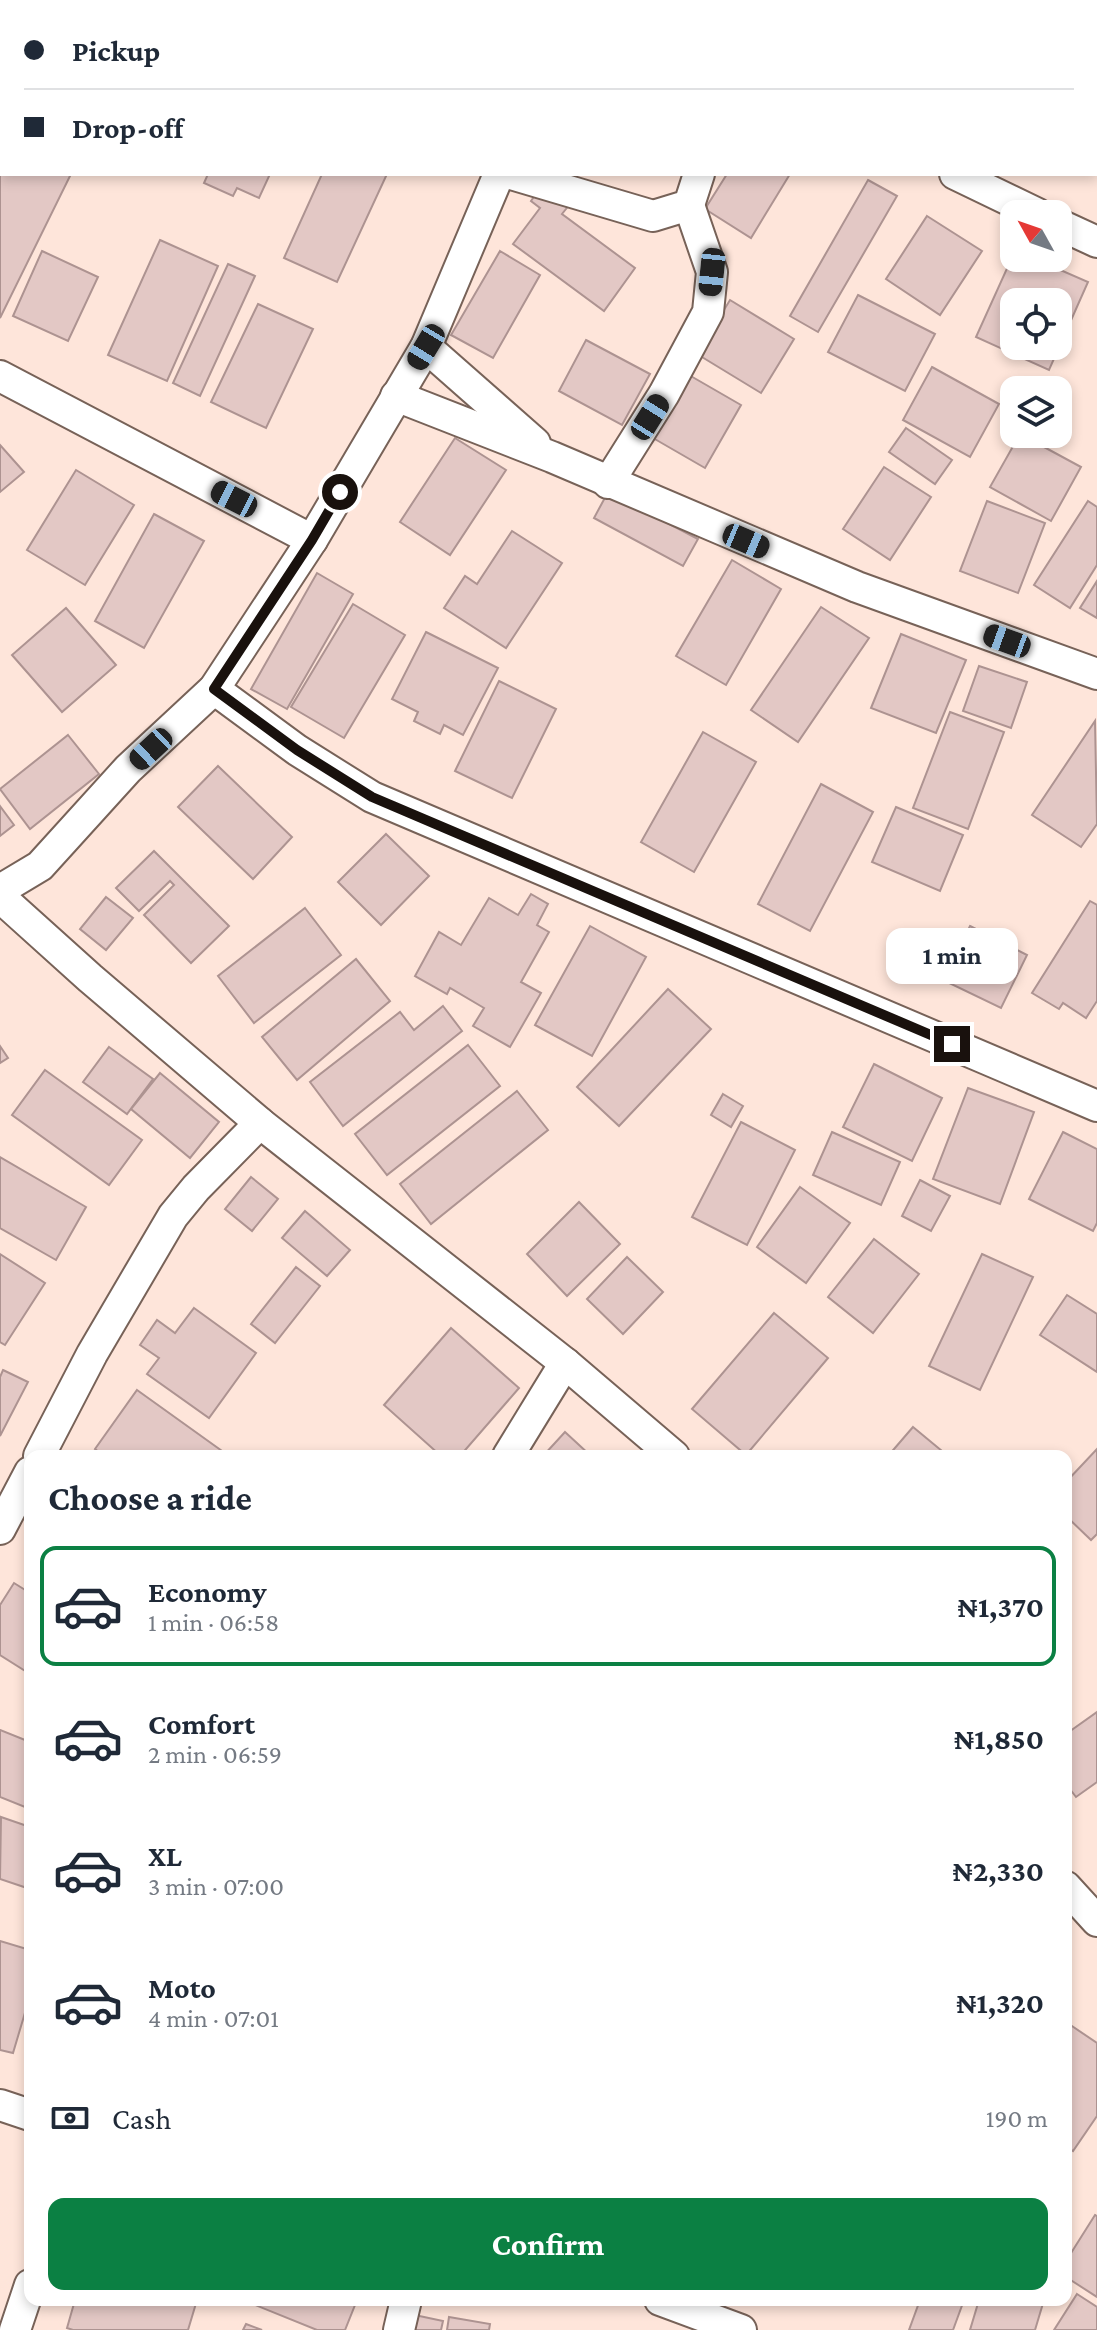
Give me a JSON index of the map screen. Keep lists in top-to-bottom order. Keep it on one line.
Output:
{"north":"top left","page":{"banner":["Pickup","Drop-off"],"bubble":"1 min","heading":"Choose a ride","list":[{"name":"Economy","note":"1 min · 06:58","value":"₦1,370"},{"name":"Comfort","note":"2 min · 06:59","value":"₦1,850"},{"name":"XL","note":"3 min · 07:00","value":"₦2,330"},{"name":"Moto","note":"4 min · 07:01","value":"₦1,320"}],"pay":["Cash","190 m"],"buttons":"Confirm"}}
